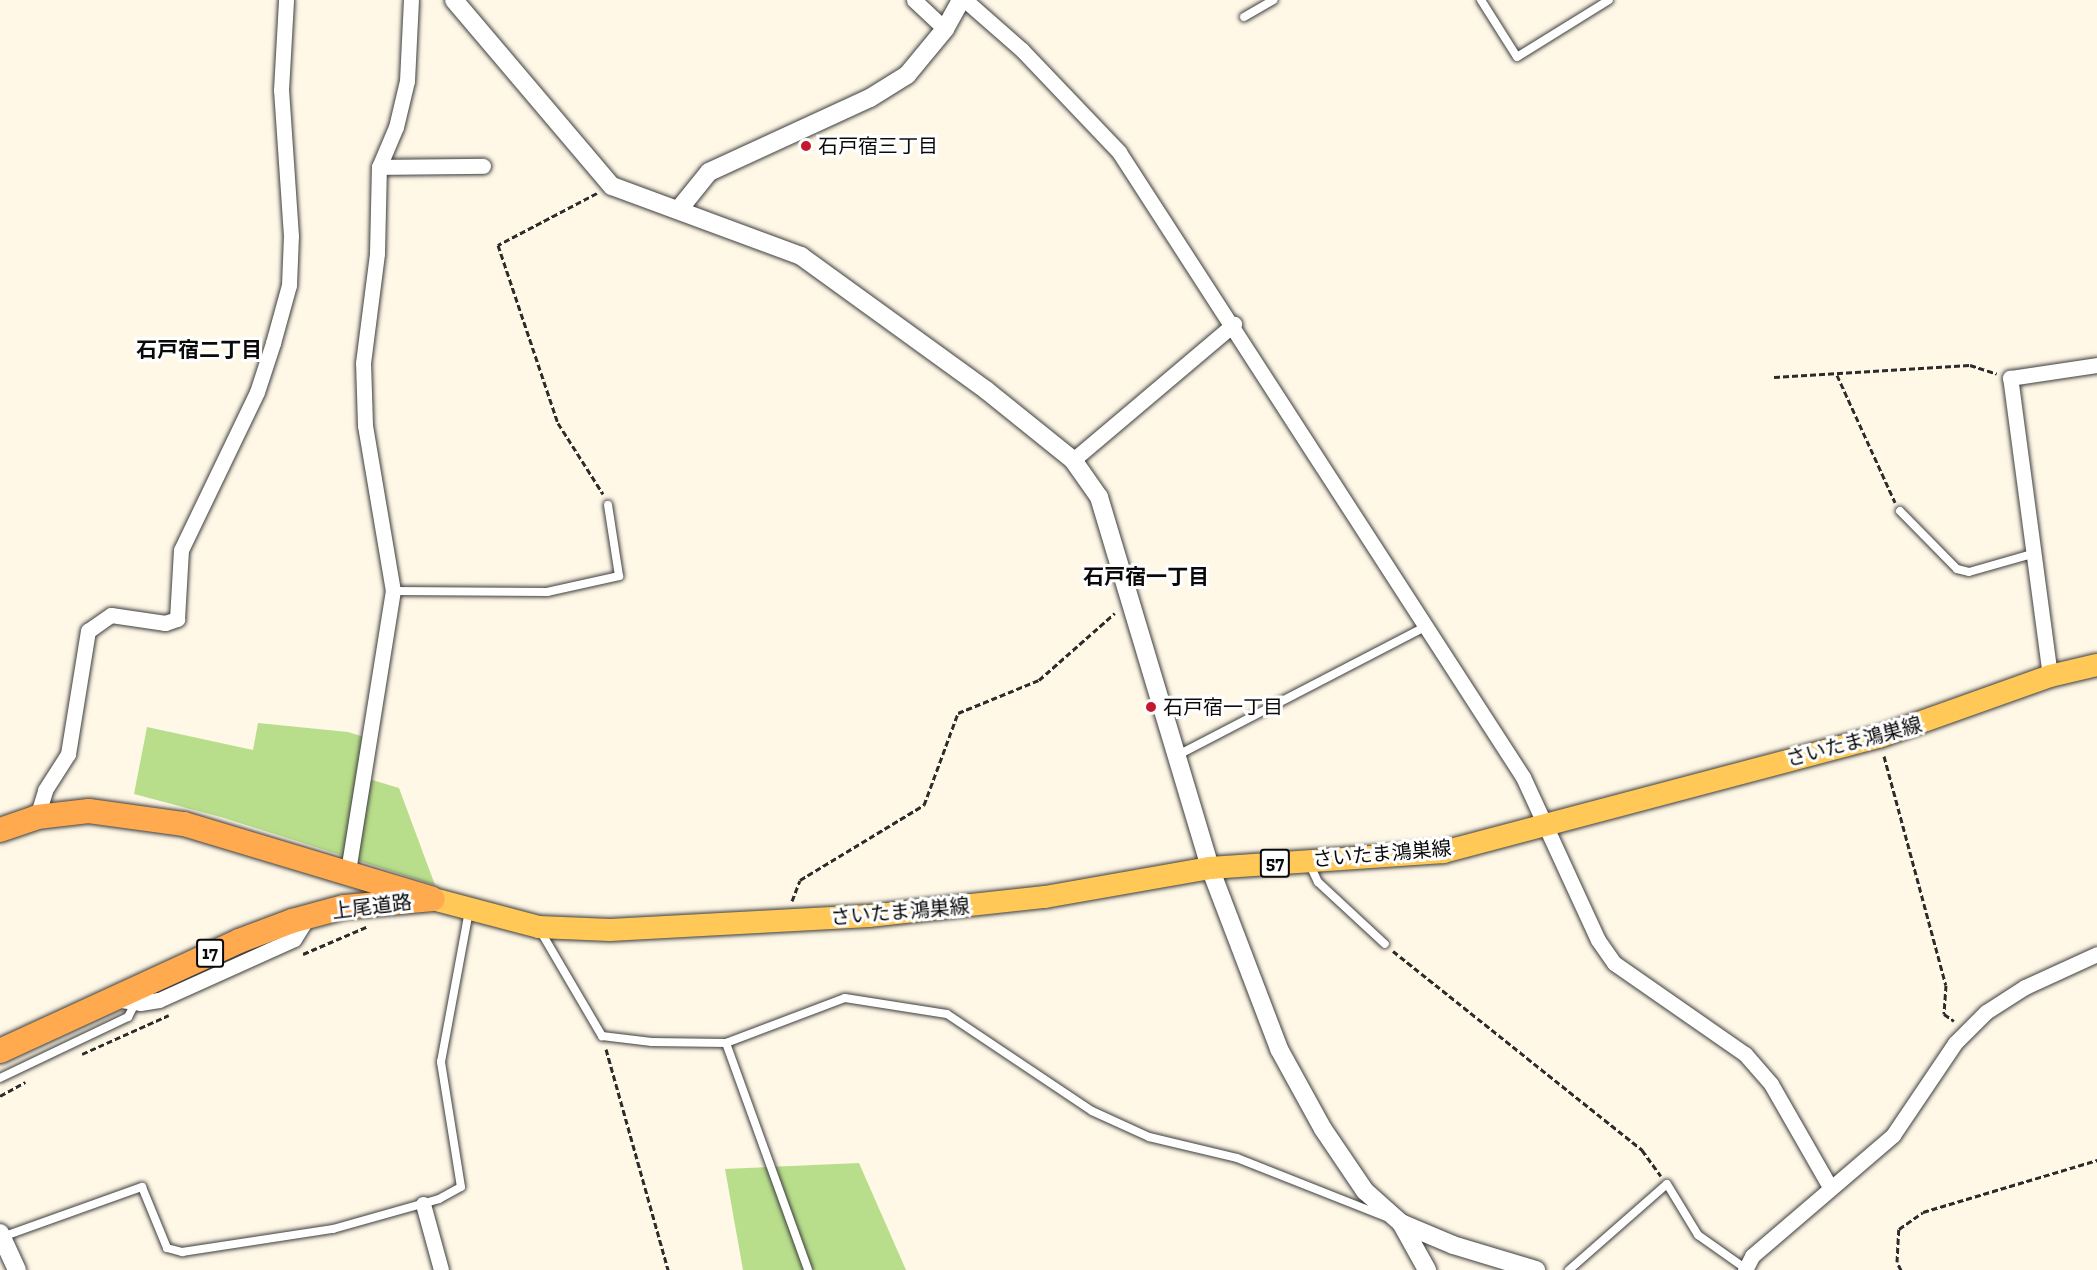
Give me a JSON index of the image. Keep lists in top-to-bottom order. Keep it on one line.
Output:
{"streets":{"highway":["上尾道路","17"],"main road":["さいたま鴻巣線","57"]},"crossings":[["さいたま鴻巣線","上尾道路"]],"districts":["石戸宿二丁目","石戸宿一丁目"],"places":["石戸宿三丁目","石戸宿一丁目"]}
